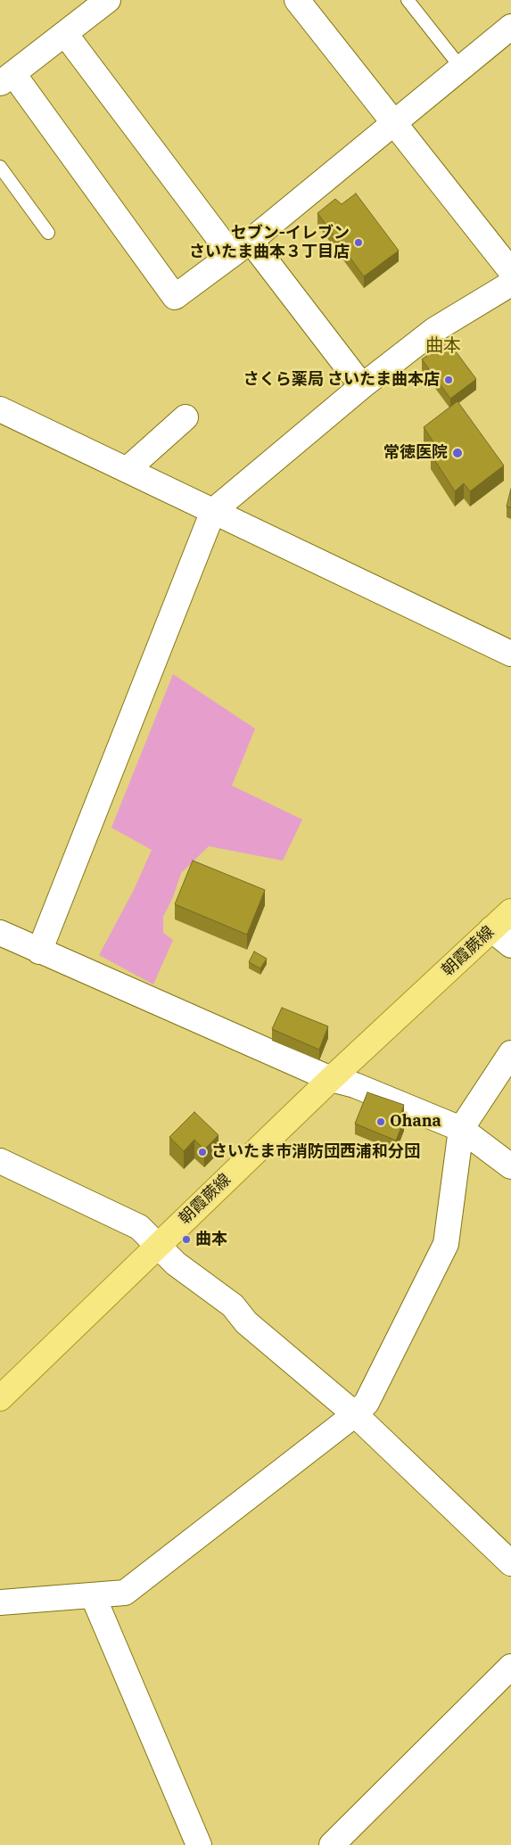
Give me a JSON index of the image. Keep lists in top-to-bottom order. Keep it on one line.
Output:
{"streets":{"main road":["朝霞蕨線"]},"districts":["曲本"],"places":["セブン-イレブン さいたま曲本３丁目店","さくら薬局 さいたま曲本店","常徳医院","Ohana","さいたま市消防団西浦和分団","曲本"]}
